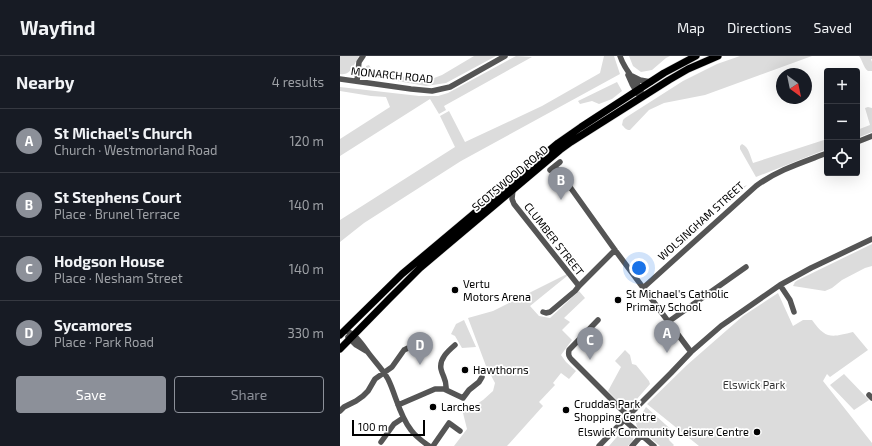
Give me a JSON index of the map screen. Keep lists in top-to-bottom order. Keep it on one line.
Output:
{"streets":{"main road":["SCOTSWOOD ROAD"],"street":["MONARCH ROAD","WOLSINGHAM STREET","CLUMBER STREET"]},"crossings":[["SCOTSWOOD ROAD","CLUMBER STREET"]],"parks":["Elswick Park"],"places":["Vertu Motors Arena","St Michael's Catholic Primary School","Hawthorns","Larches","Cruddas Park Shopping Centre","Elswick Community Leisure Centre"],"scale_bar":"100 m","north":"bottom right","page":{"header":"Wayfind","nav":["Map","Directions","Saved"],"heading":["Nearby","4 results"],"map_buttons":["+","−"],"list":[{"mark":"A","name":"St Michael's Church","note":"Church · Westmorland Road","value":"120 m"},{"mark":"B","name":"St Stephens Court","note":"Place · Brunel Terrace","value":"140 m"},{"mark":"C","name":"Hodgson House","note":"Place · Nesham Street","value":"140 m"},{"mark":"D","name":"Sycamores","note":"Place · Park Road","value":"330 m"}],"pins":["B","A","C","D"],"buttons":["Save","Share"],"scale":"100 m"}}
